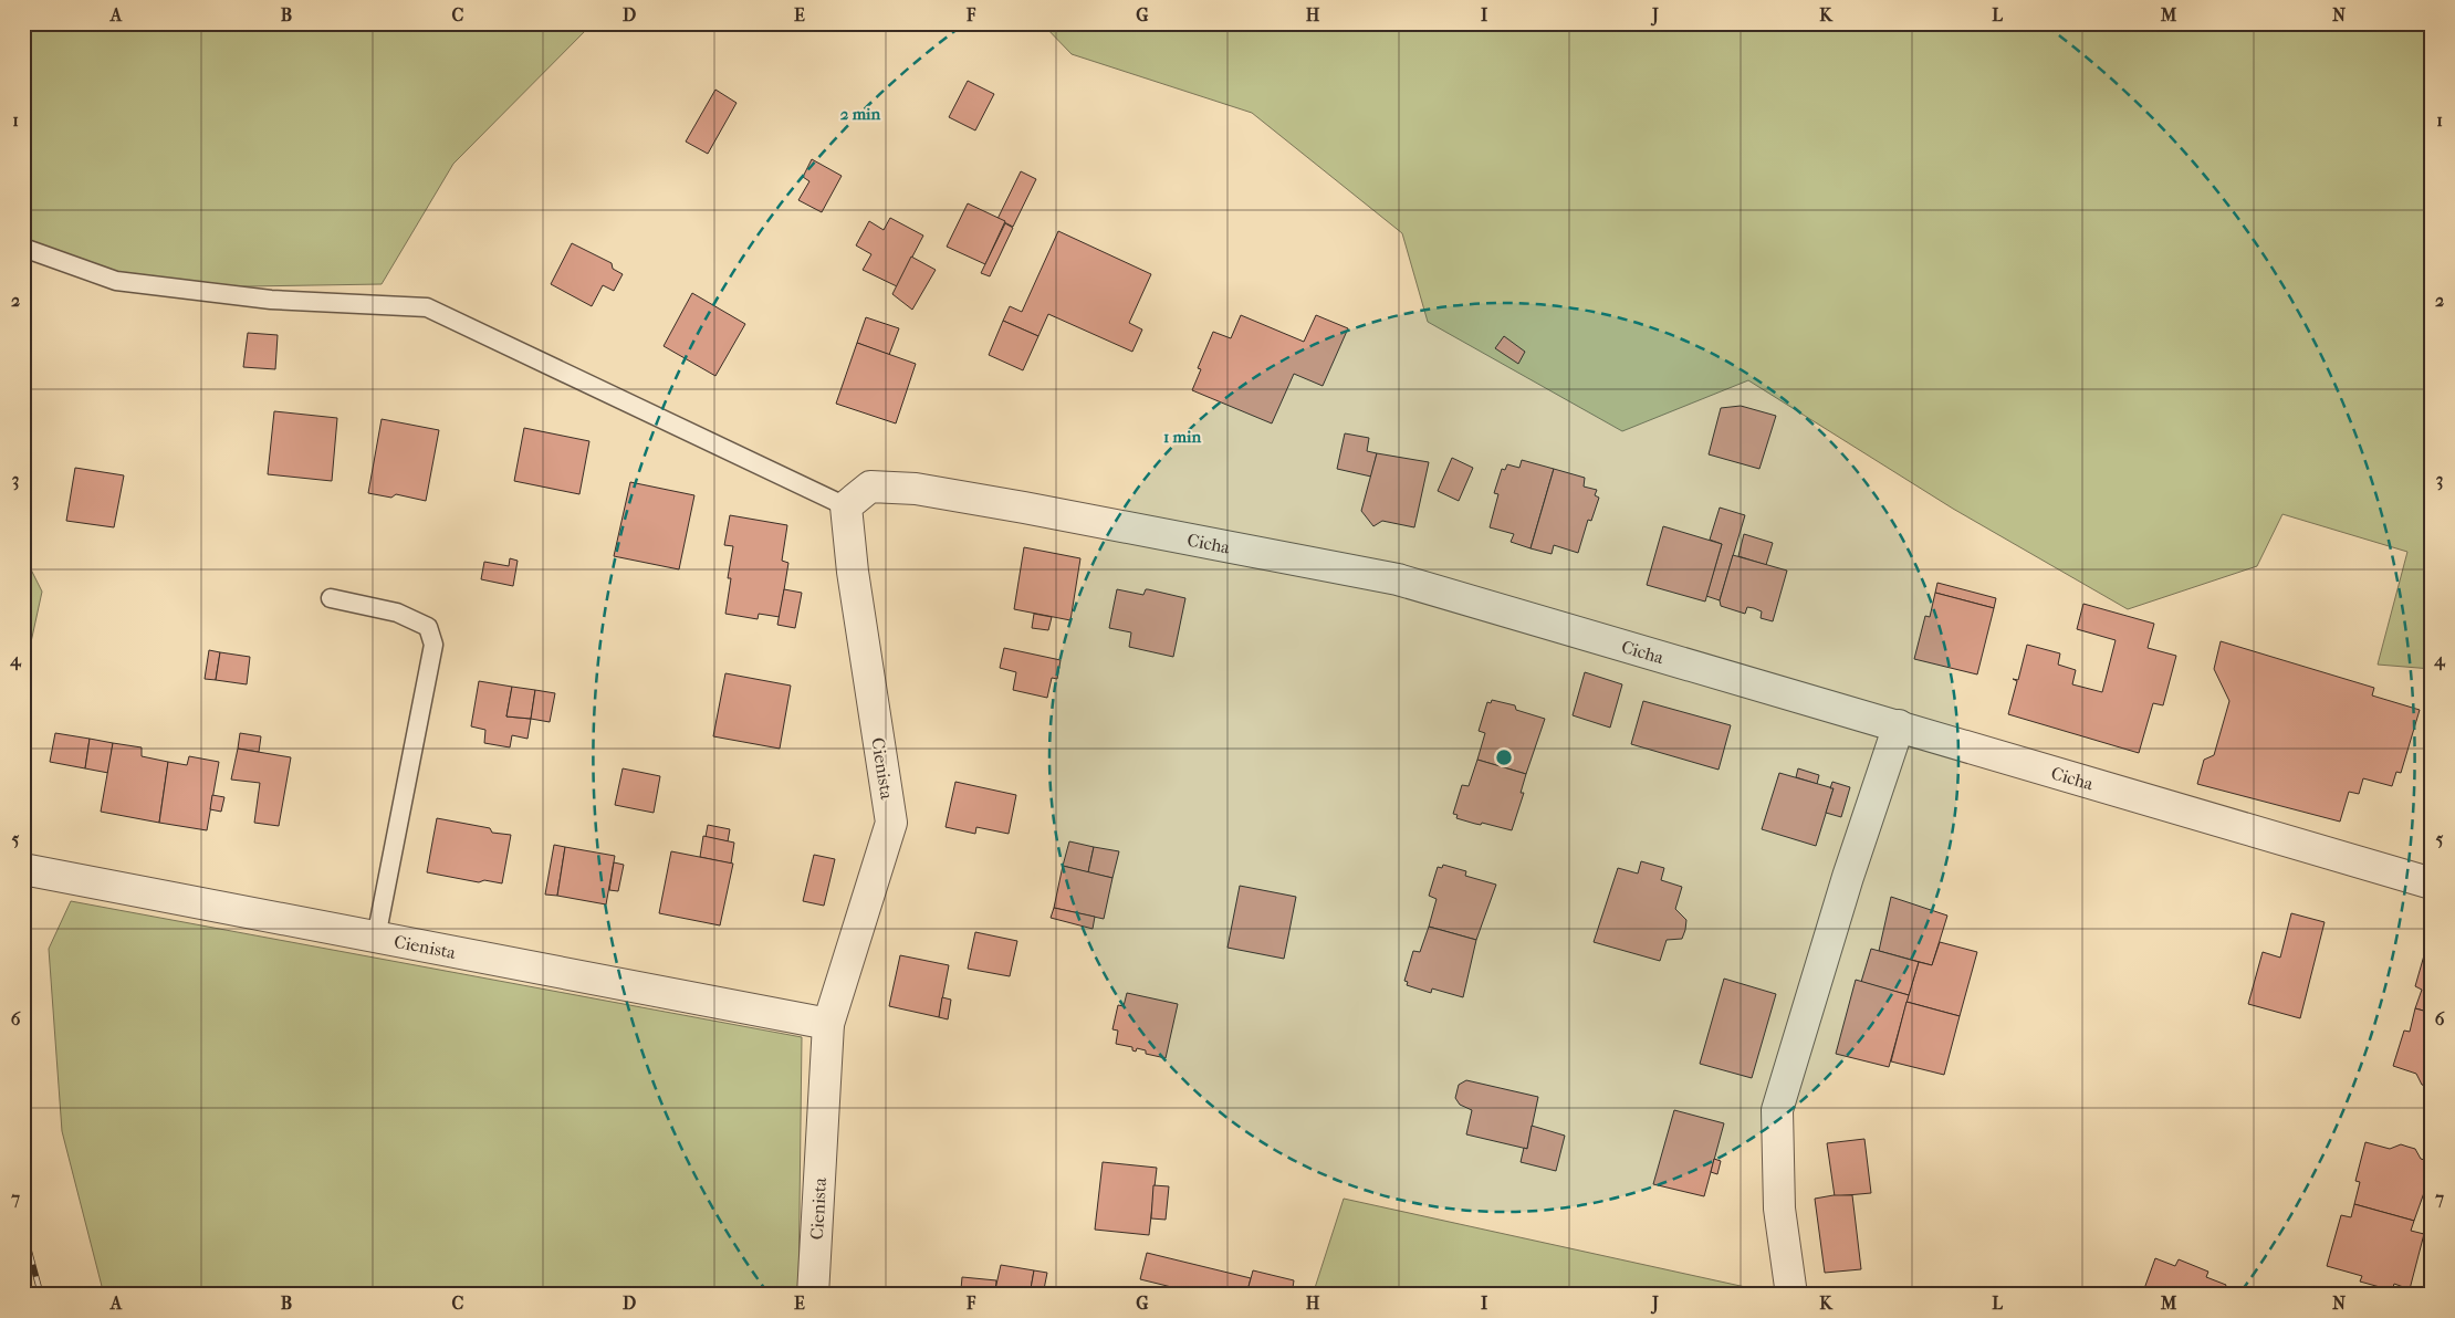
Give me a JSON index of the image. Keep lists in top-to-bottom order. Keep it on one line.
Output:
{"streets":{"street":["Cicha","Cienista"]},"crossings":[["Cicha","Cienista"]],"grid":{"columns":["A","B","C","D","E","F","G","H","I","J","K","L","M","N"],"rows":["1","2","3","4","5","6","7"]},"rings":["2 min","1 min"]}
